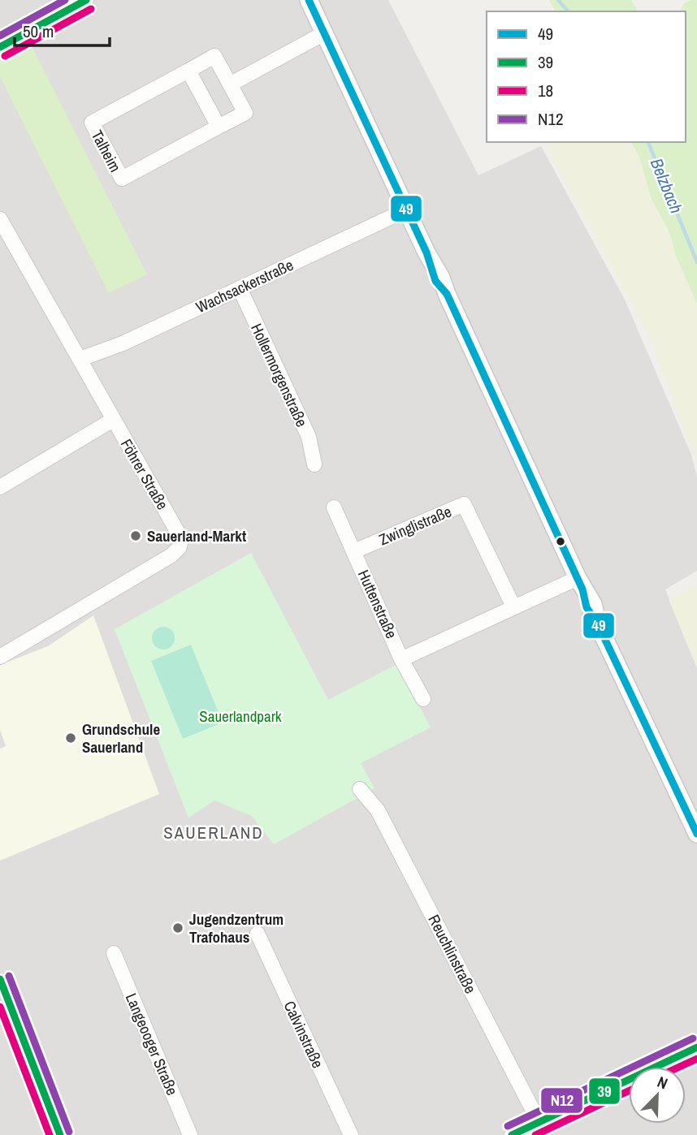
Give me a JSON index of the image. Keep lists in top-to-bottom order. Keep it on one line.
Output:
{"streets":{"street":["Talheim","Wachsackerstraße","Hollermorgenstraße","Föhrer Straße","Zwinglistraße","Huttenstraße","Reuchlinstraße","Calvinstraße","Langeooger Straße"]},"crossings":[["Wachsackerstraße","Hollermorgenstraße"],["Wachsackerstraße","Föhrer Straße"],["Zwinglistraße","Huttenstraße"]],"districts":["SAUERLAND"],"water":["Belzbach"],"parks":["Sauerlandpark"],"places":["Sauerland-Markt","Grundschule Sauerland","Jugendzentrum Trafohaus"],"lines":["transit line 49","transit line 39","transit line N12","transit line 18"],"legend":["49","39","18","N12"],"scale_bar":"50 m","north":"top right"}
